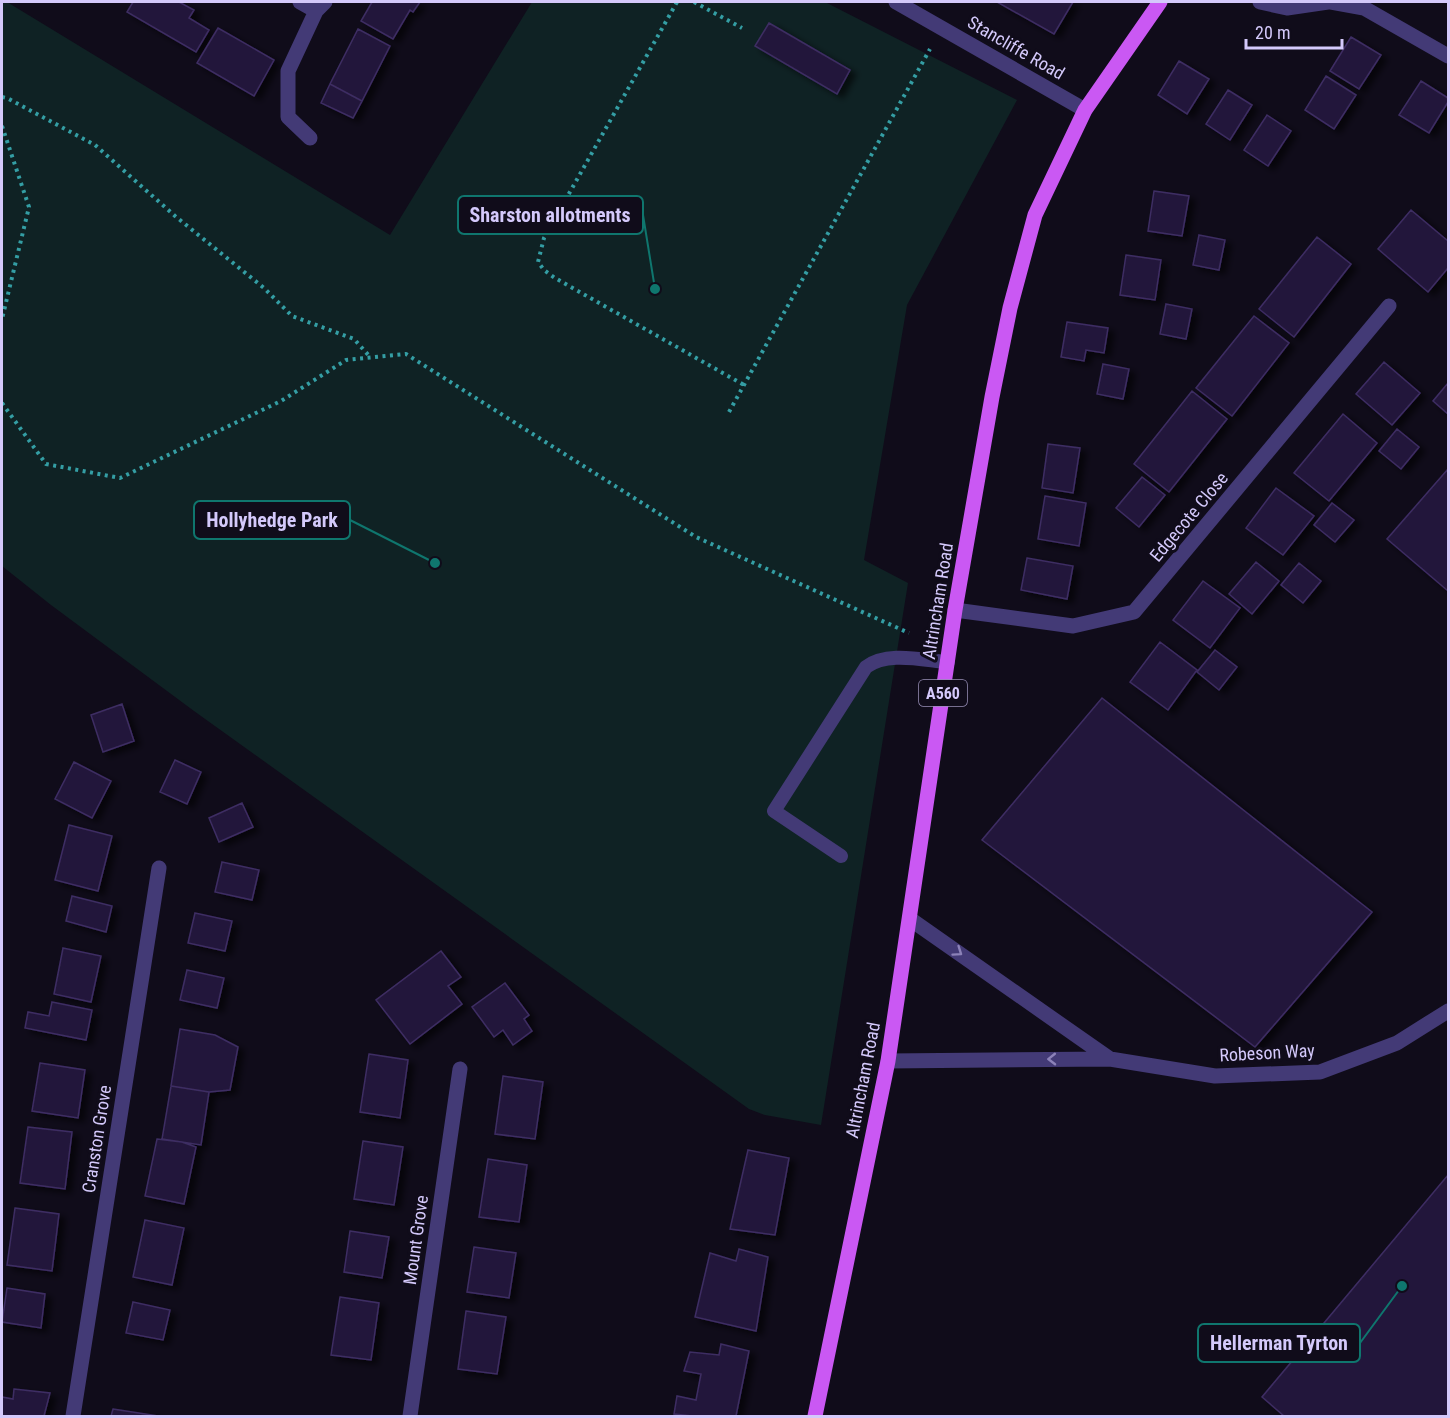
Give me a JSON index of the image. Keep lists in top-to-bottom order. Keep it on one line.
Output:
{"streets":{"main road":["Altrincham Road","A560"],"street":["Stancliffe Road","Edgecote Close","Robeson Way","Cranston Grove","Mount Grove"]},"crossings":[["Stancliffe Road","Altrincham Road"],["Edgecote Close","Altrincham Road"],["Altrincham Road","Robeson Way"]],"places":["Sharston allotments","Hollyhedge Park","Hellerman Tyrton"],"scale_bar":"20 m"}
